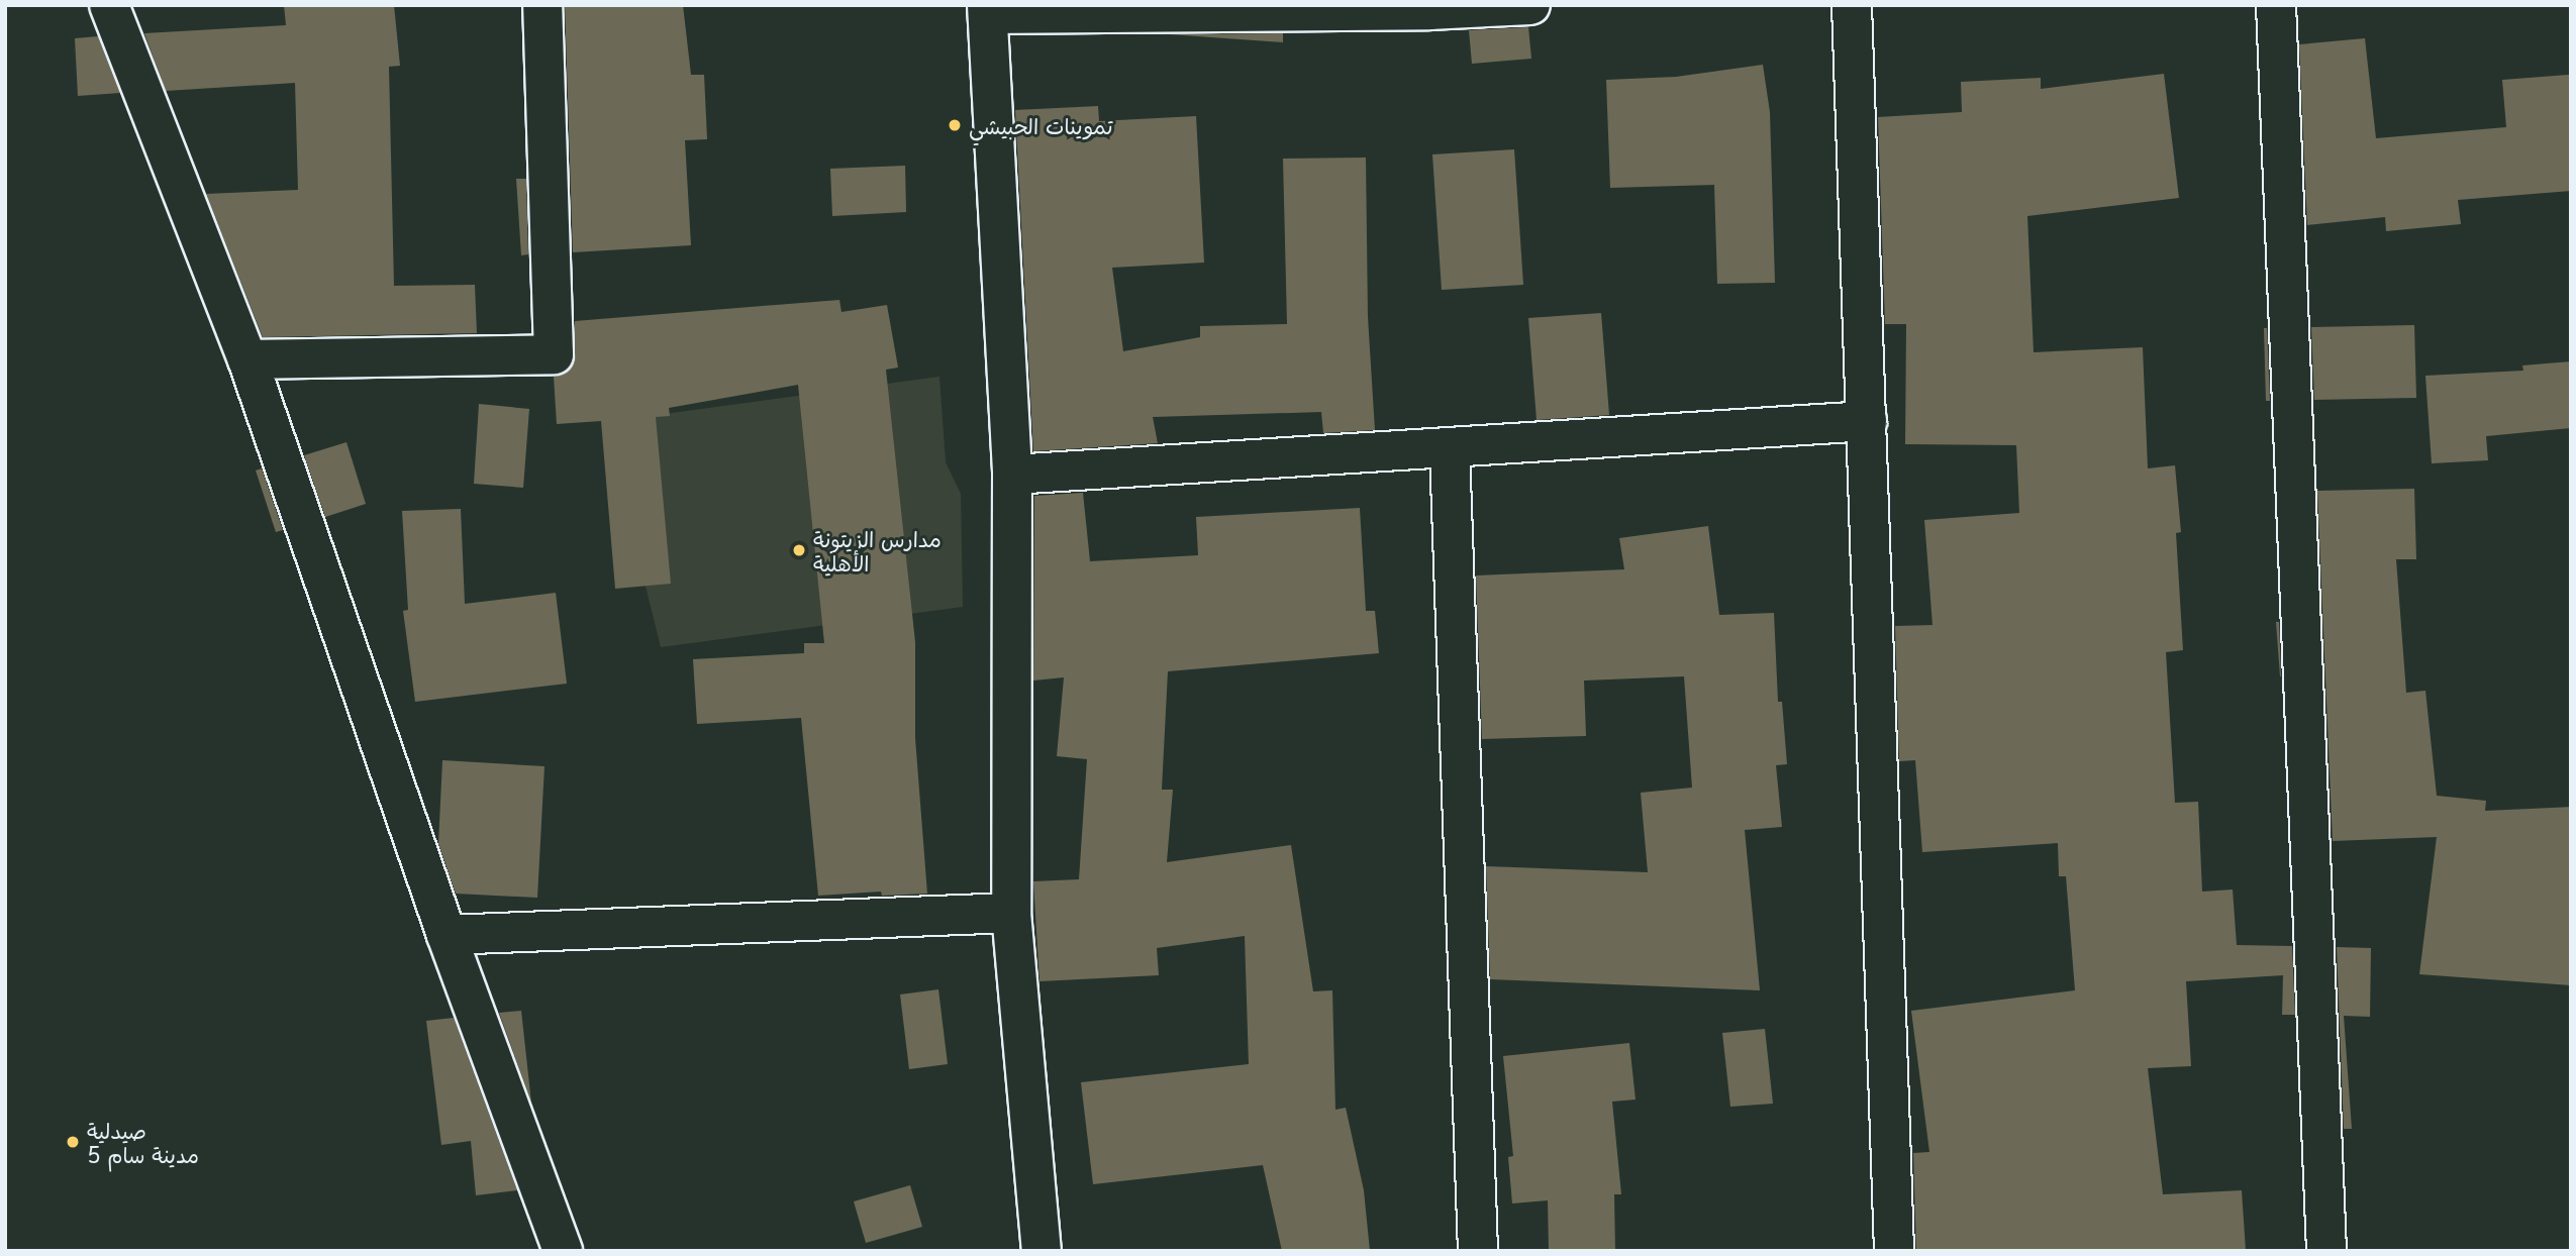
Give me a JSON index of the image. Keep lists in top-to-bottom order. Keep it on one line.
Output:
{"places":["تموينات الحبيشي","مدارس الزيتونة الأهلية","صيدلية مدينة سام 5"]}
